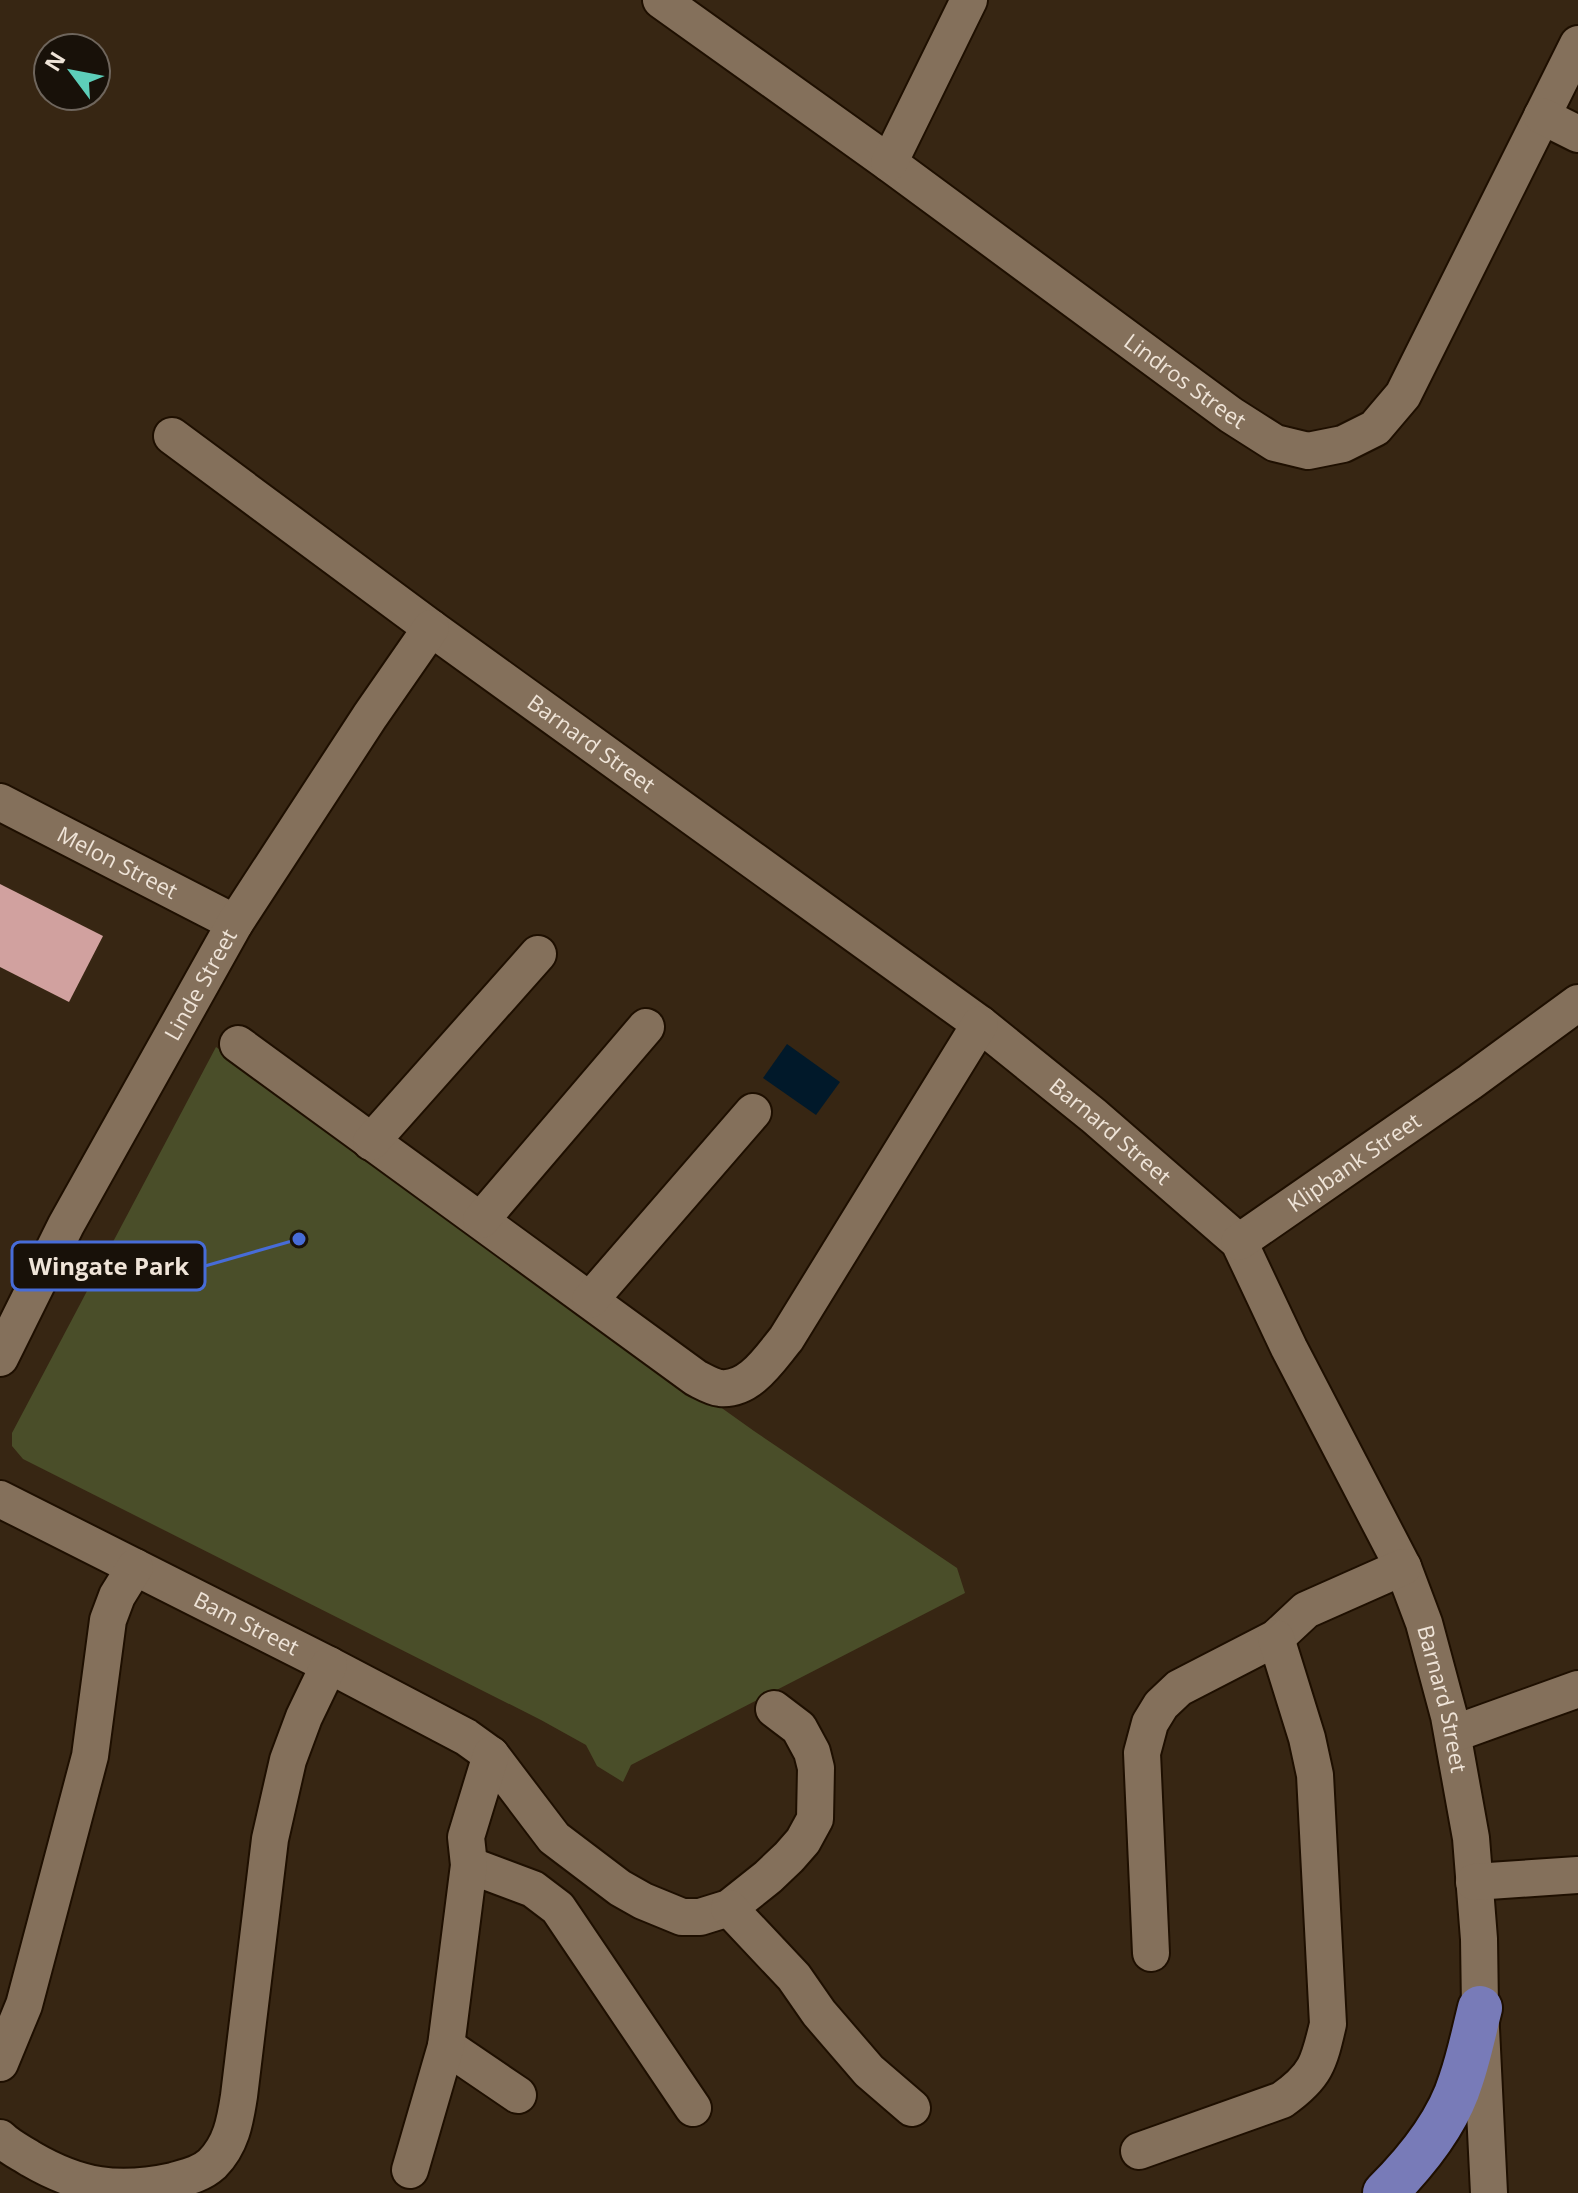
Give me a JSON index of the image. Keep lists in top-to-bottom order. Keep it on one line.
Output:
{"streets":{"street":["Lindros Street","Barnard Street","Melon Street","Linde Street","Klipbank Street","Bam Street"]},"crossings":[["Barnard Street","Linde Street"],["Barnard Street","Klipbank Street"],["Melon Street","Linde Street"]],"places":["Wingate Park"],"north":"top left"}
